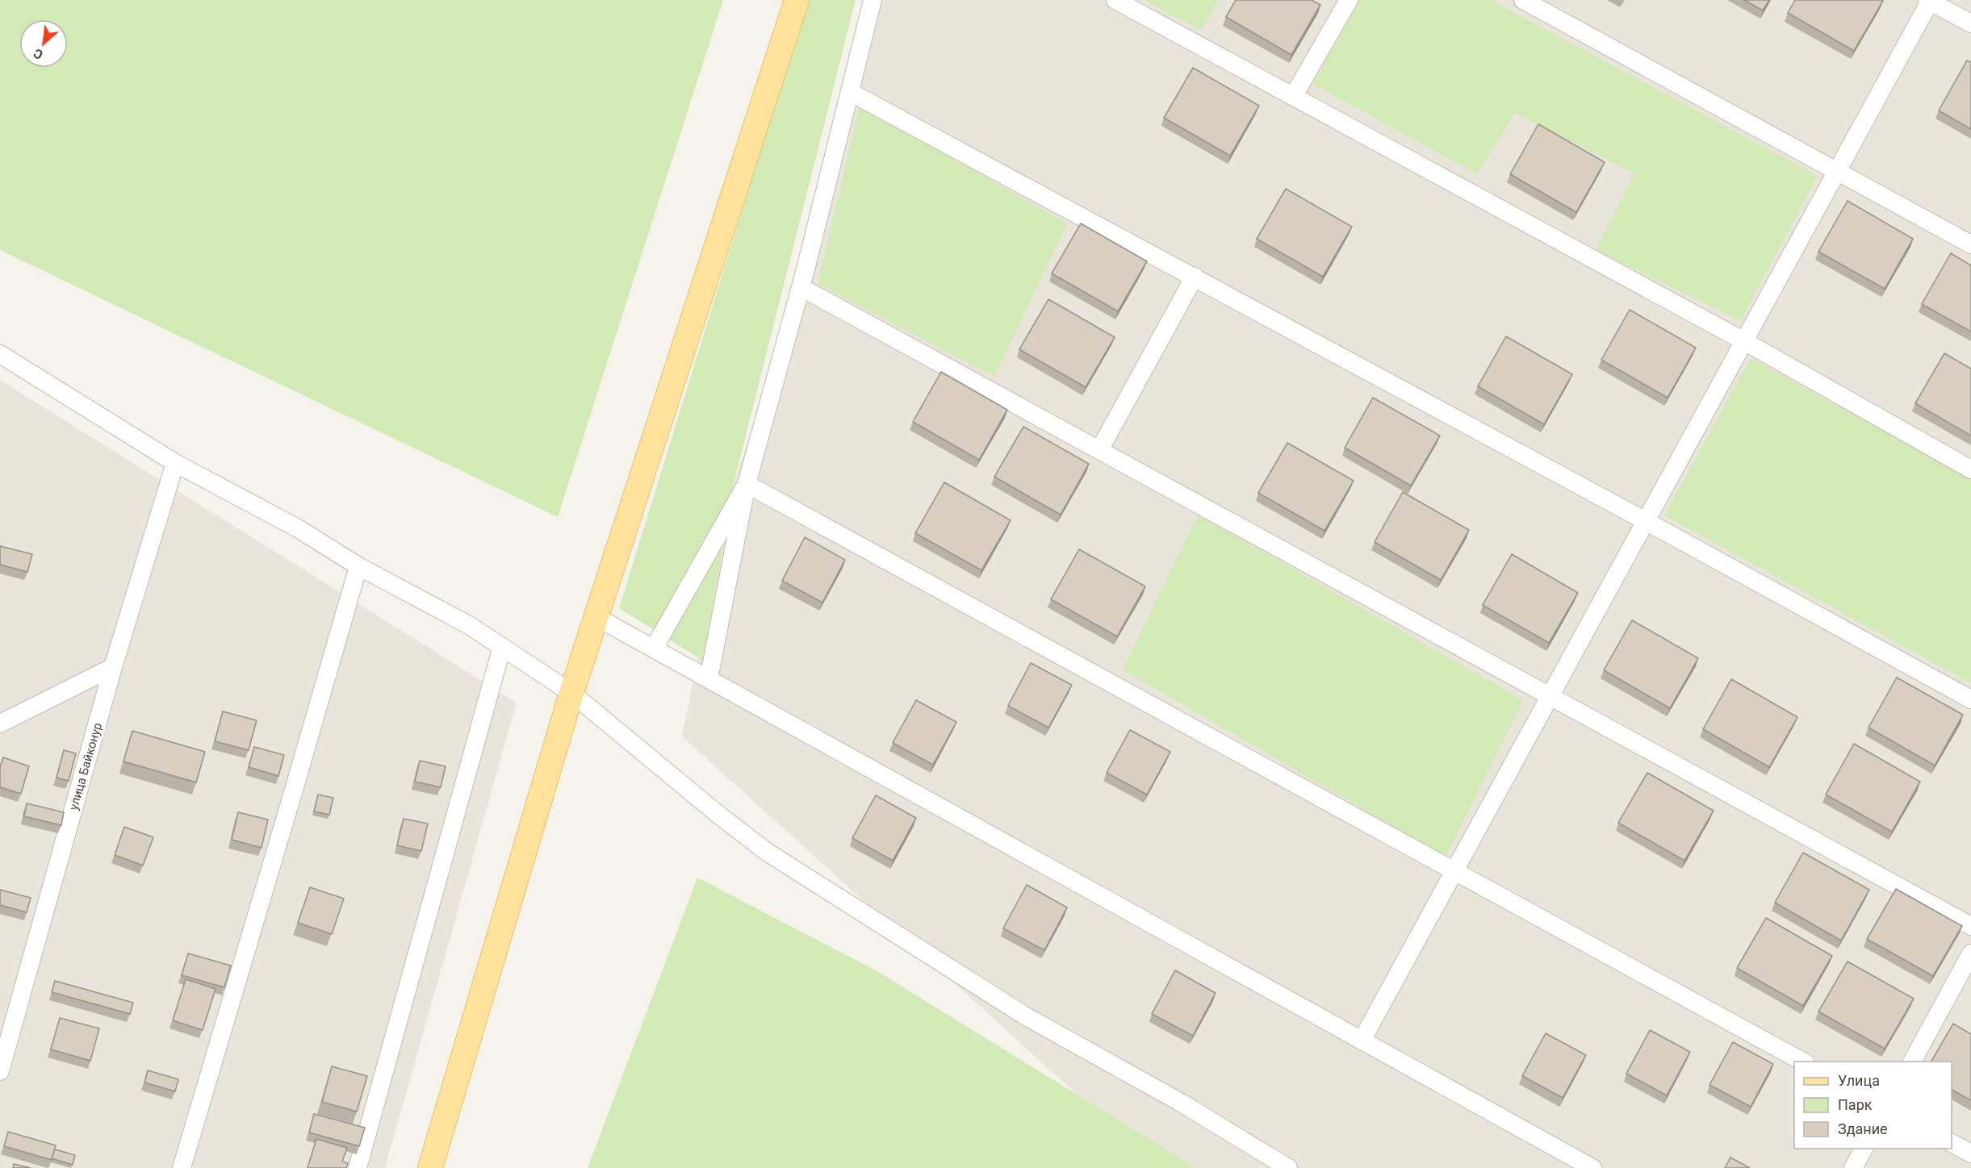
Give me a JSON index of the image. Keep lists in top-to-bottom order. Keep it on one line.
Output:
{"streets":{"street":["улица Байконур"]},"legend":["Улица","Парк","Здание"],"north":"bottom left"}
